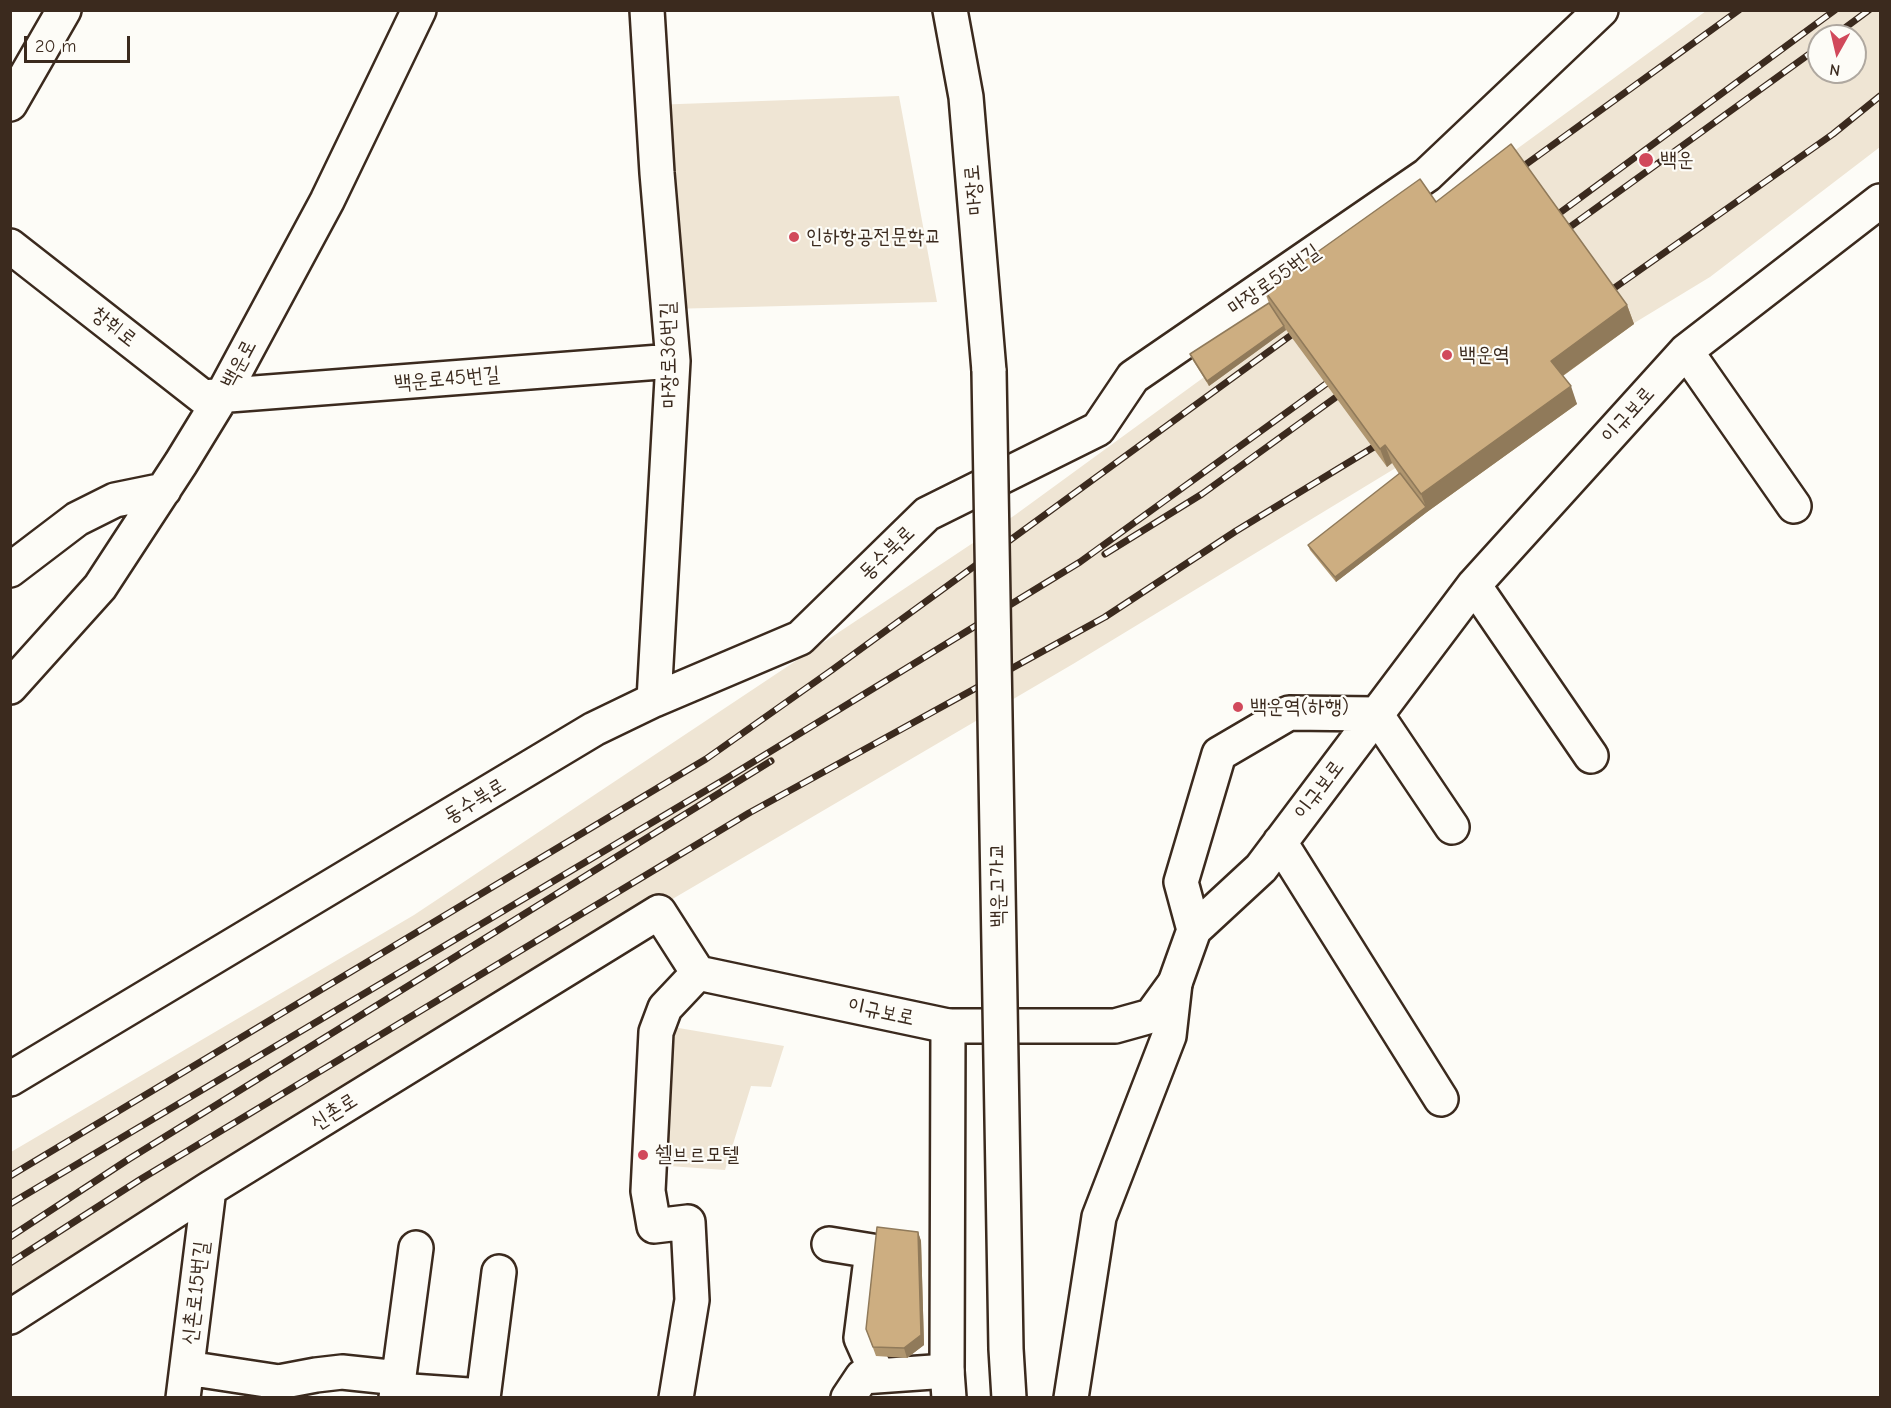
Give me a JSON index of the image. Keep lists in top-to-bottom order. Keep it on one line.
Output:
{"streets":{"street":["마장로","마장로55번길","창휘로","마장로36번길","백운로","백운로45번길","이규보로","동수북로","백운고가교","신촌로","신촌로15번길"]},"crossings":[["마장로","백운고가교"],["마장로55번길","동수북로"],["창휘로","백운로"],["창휘로","백운로45번길"],["마장로36번길","백운로45번길"],["마장로36번길","동수북로"],["백운로","백운로45번길"],["이규보로","신촌로"],["신촌로","신촌로15번길"]],"places":["백운","인하항공전문학교","백운역","백운역(하행)","쉘브르모텔"],"scale_bar":"20 m","north":"bottom"}
